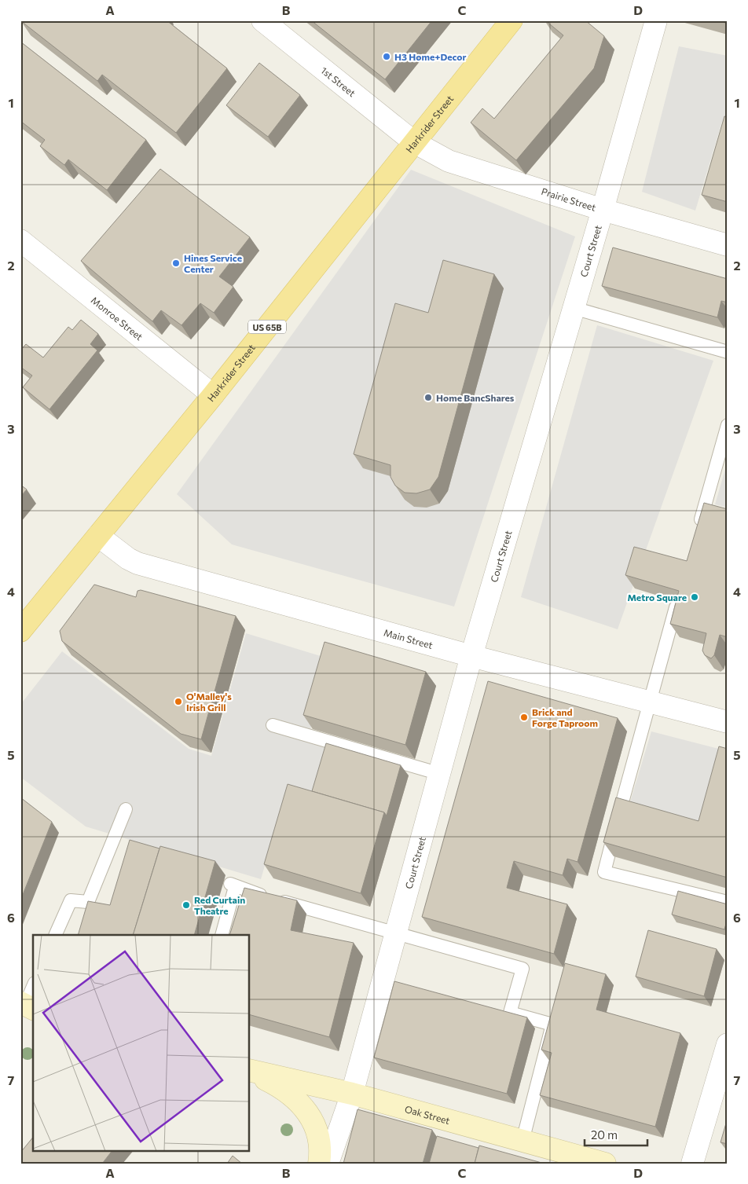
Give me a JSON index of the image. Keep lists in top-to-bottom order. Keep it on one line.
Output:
{"streets":{"main road":["Harkrider Street","US 65B","Oak Street"],"street":["1st Street","Prairie Street","Court Street","Monroe Street","Main Street"]},"crossings":[["1st Street","Harkrider Street"],["1st Street","Prairie Street"],["Harkrider Street","Prairie Street"],["Harkrider Street","Monroe Street"],["Harkrider Street","Main Street"],["Prairie Street","Court Street"],["Court Street","Main Street"],["Court Street","Oak Street"]],"places":["H3 Home+Decor","Hines Service Center","Home BancShares","Metro Square","O'Malley's Irish Grill","Brick and Forge Taproom","Red Curtain Theatre"],"scale_bar":"20 m","grid":{"columns":["A","B","C","D"],"rows":["1","2","3","4","5","6","7"]}}
